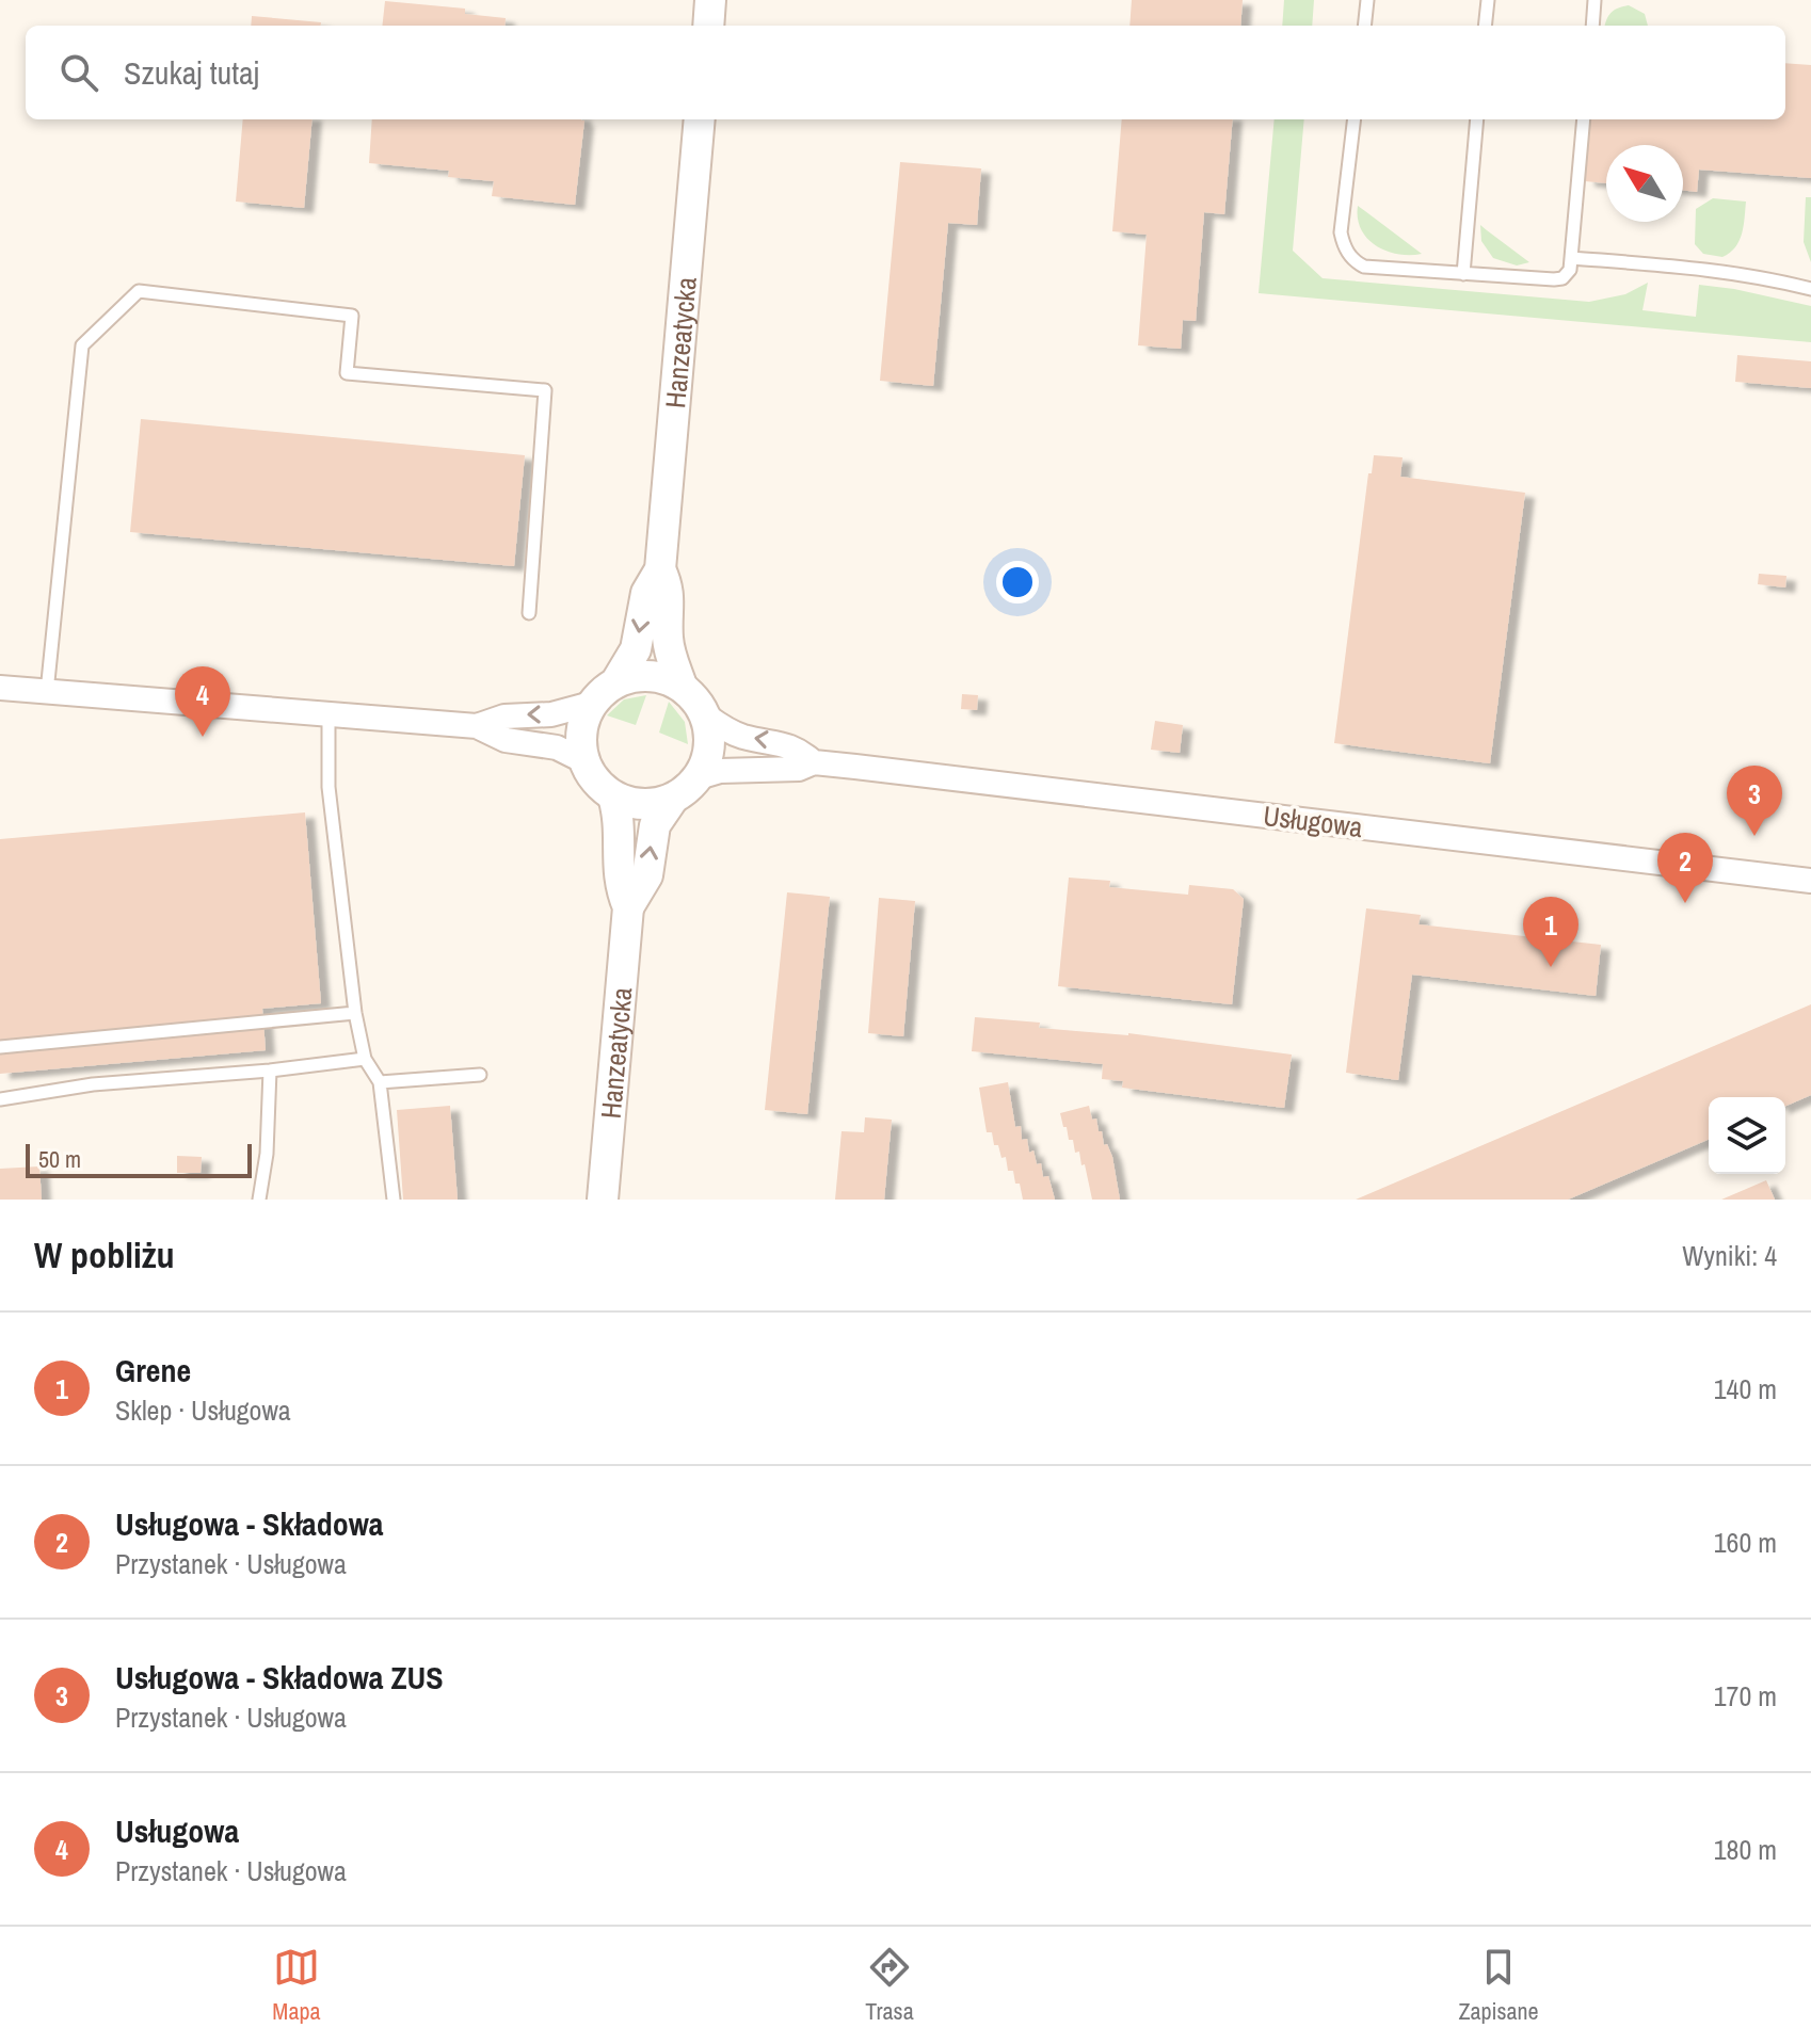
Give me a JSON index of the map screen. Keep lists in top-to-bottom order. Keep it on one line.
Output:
{"streets":{"street":["Hanzeatycka","Usługowa"]},"crossings":[["Hanzeatycka","Usługowa"]],"scale_bar":"50 m","north":"top left","page":{"search":"Szukaj tutaj","pins":["4","3","2","1"],"scale":"50 m","heading":["W pobliżu","Wyniki: 4"],"list":[{"mark":"1","name":"Grene","note":"Sklep · Usługowa","value":"140 m"},{"mark":"2","name":"Usługowa - Składowa","note":"Przystanek · Usługowa","value":"160 m"},{"mark":"3","name":"Usługowa - Składowa ZUS","note":"Przystanek · Usługowa","value":"170 m"},{"mark":"4","name":"Usługowa","note":"Przystanek · Usługowa","value":"180 m"}],"nav":["Mapa","Trasa","Zapisane"]}}
